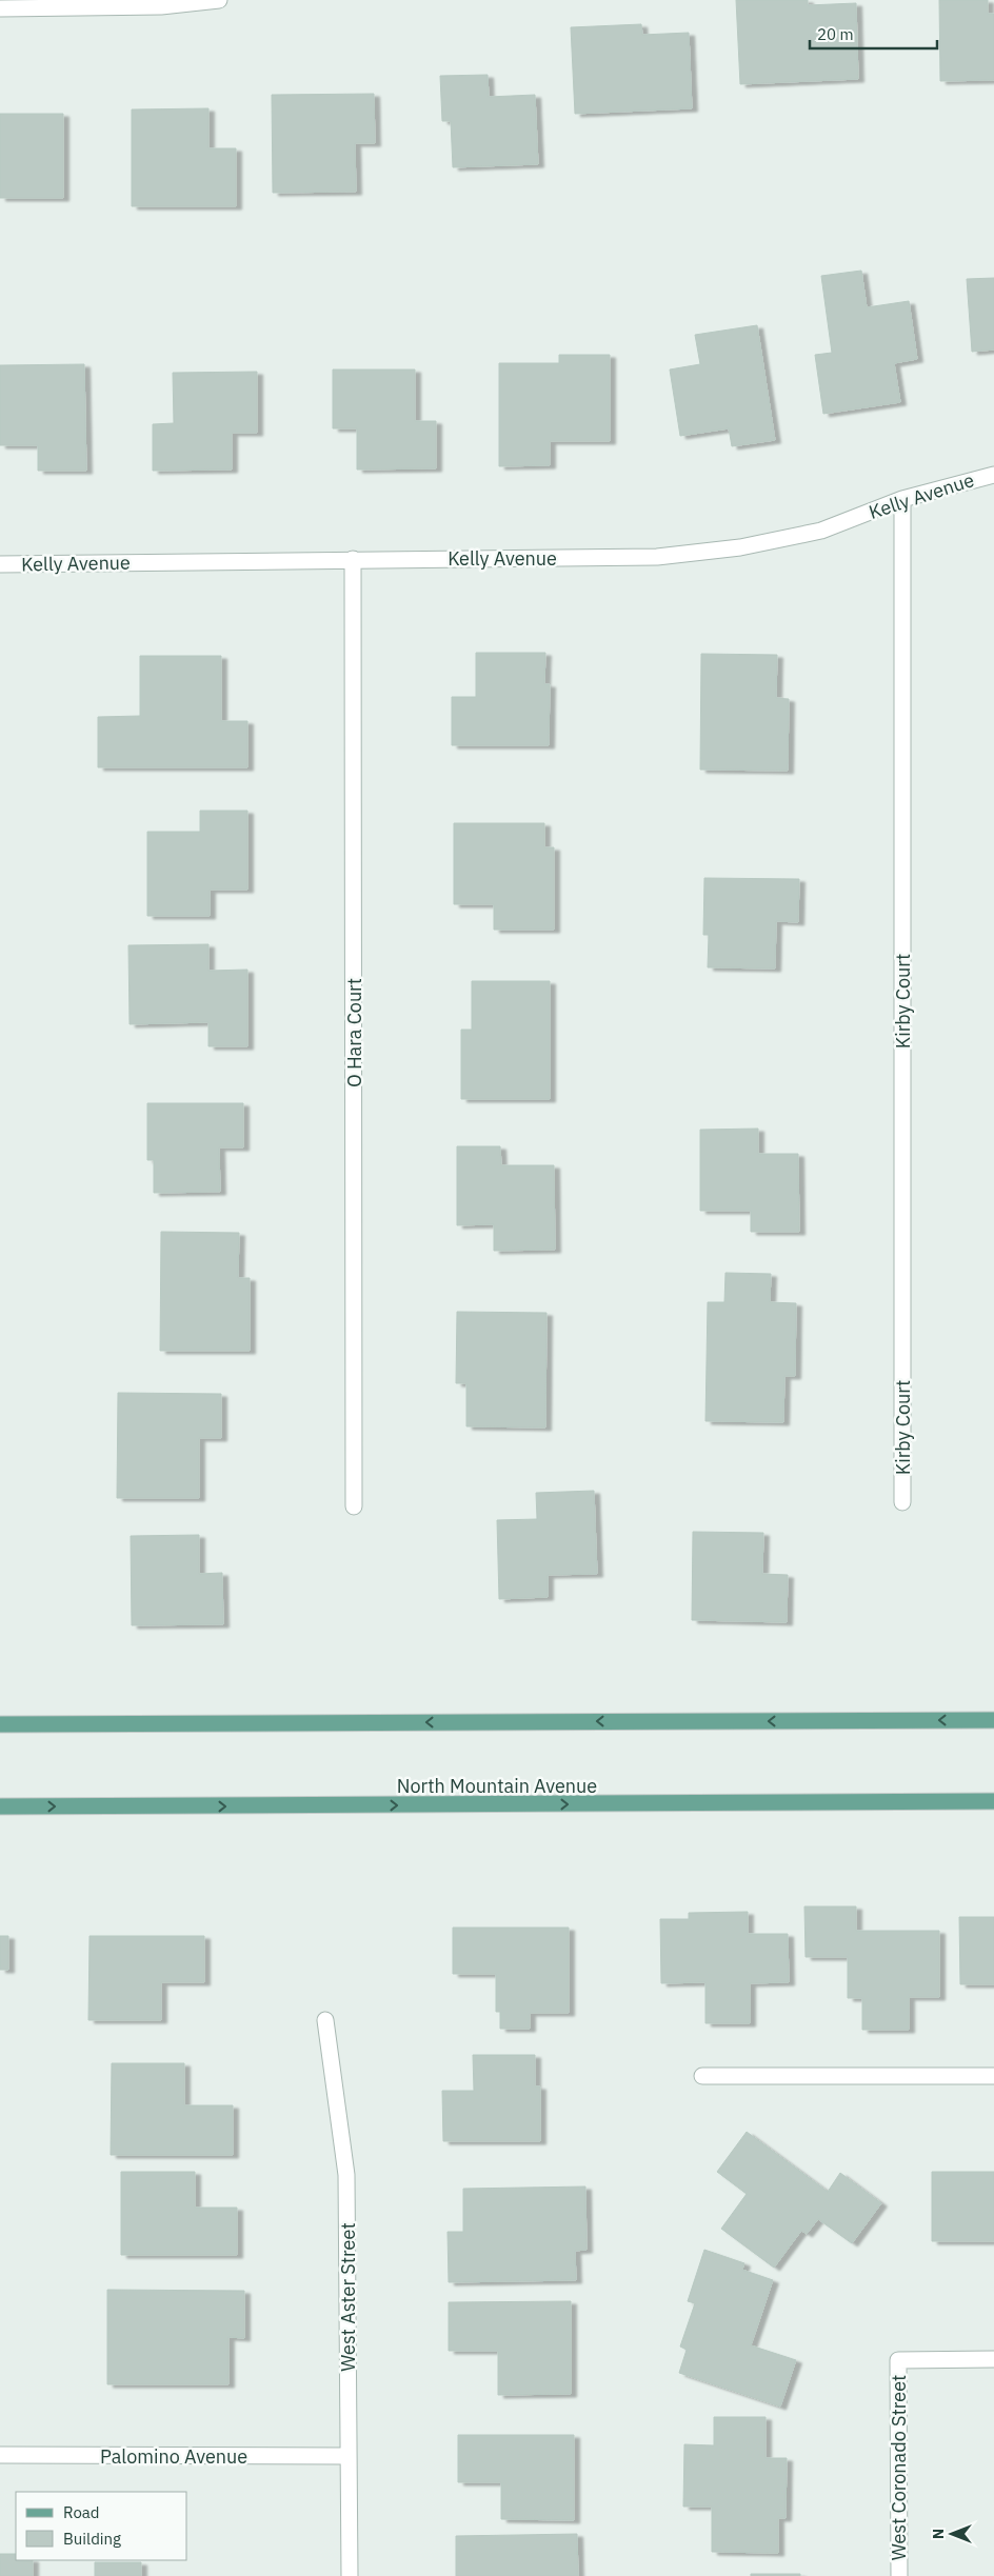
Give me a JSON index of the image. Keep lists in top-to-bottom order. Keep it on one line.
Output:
{"streets":{"main road":["North Mountain Avenue"],"street":["Kelly Avenue","Kirby Court","O Hara Court","West Aster Street","Palomino Avenue","West Coronado Street"]},"crossings":[["Kelly Avenue","Kirby Court"],["Kelly Avenue","O Hara Court"],["West Aster Street","Palomino Avenue"]],"legend":["Road","Building"],"scale_bar":"20 m","north":"left"}
